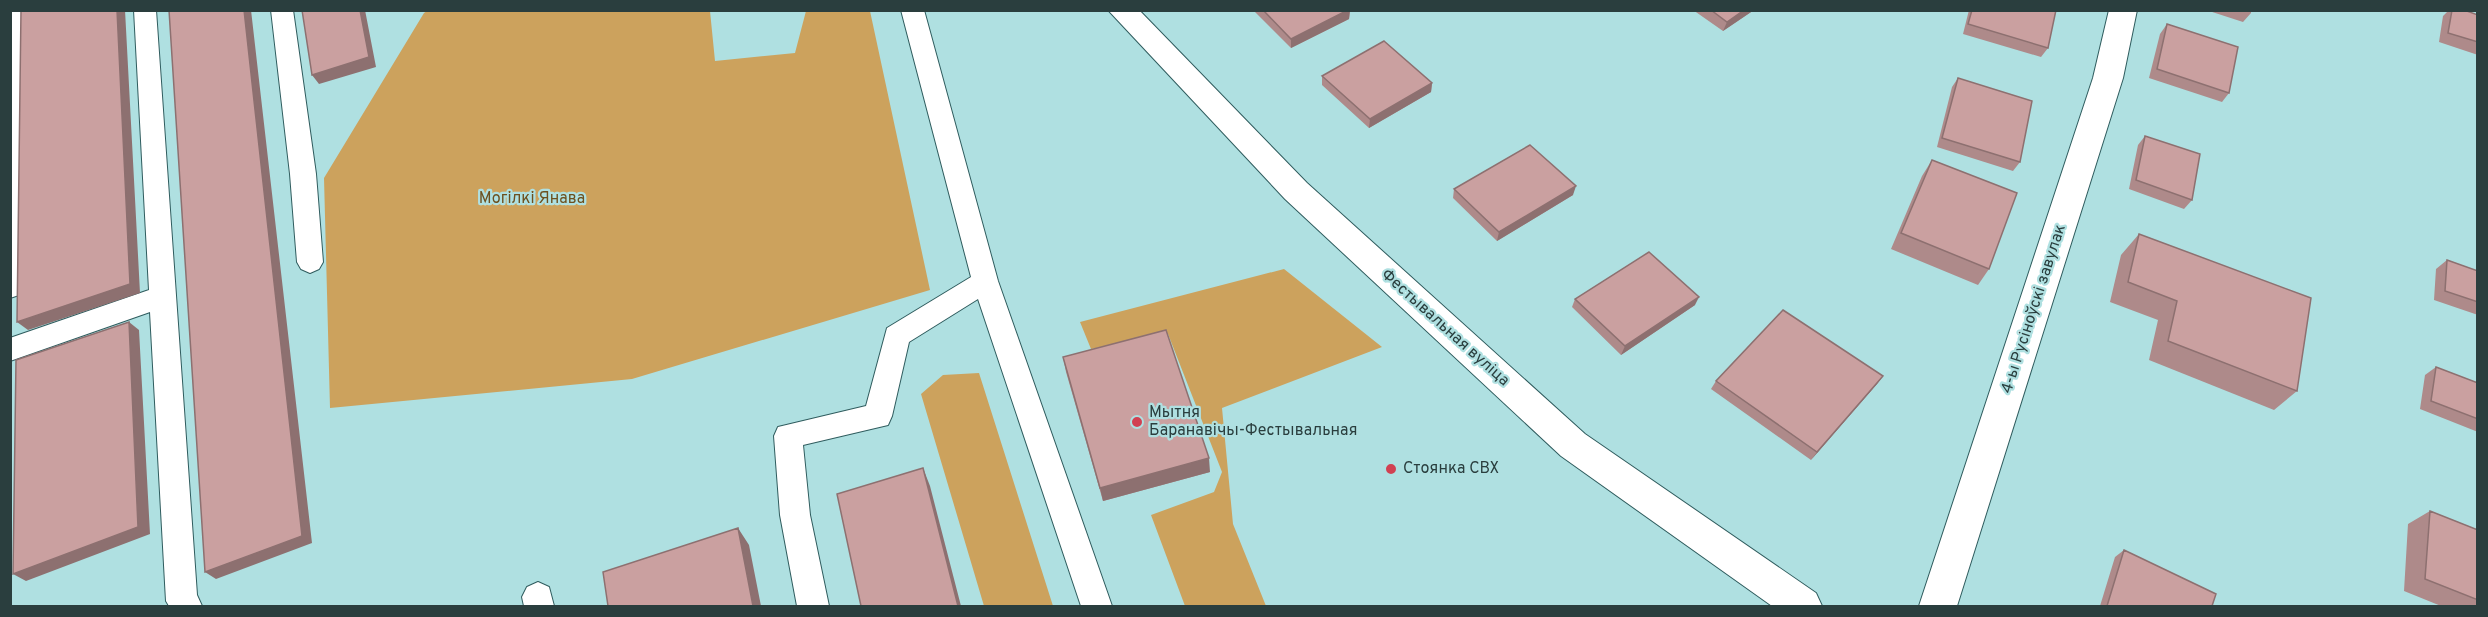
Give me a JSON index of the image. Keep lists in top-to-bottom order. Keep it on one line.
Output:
{"streets":{"street":["4-ы Русіноўскі завулак","Фестывальная вуліца"]},"parks":["Могілкі Янава"],"places":["Мытня Баранавічы-Фестывальная","Стоянка СВХ"]}
